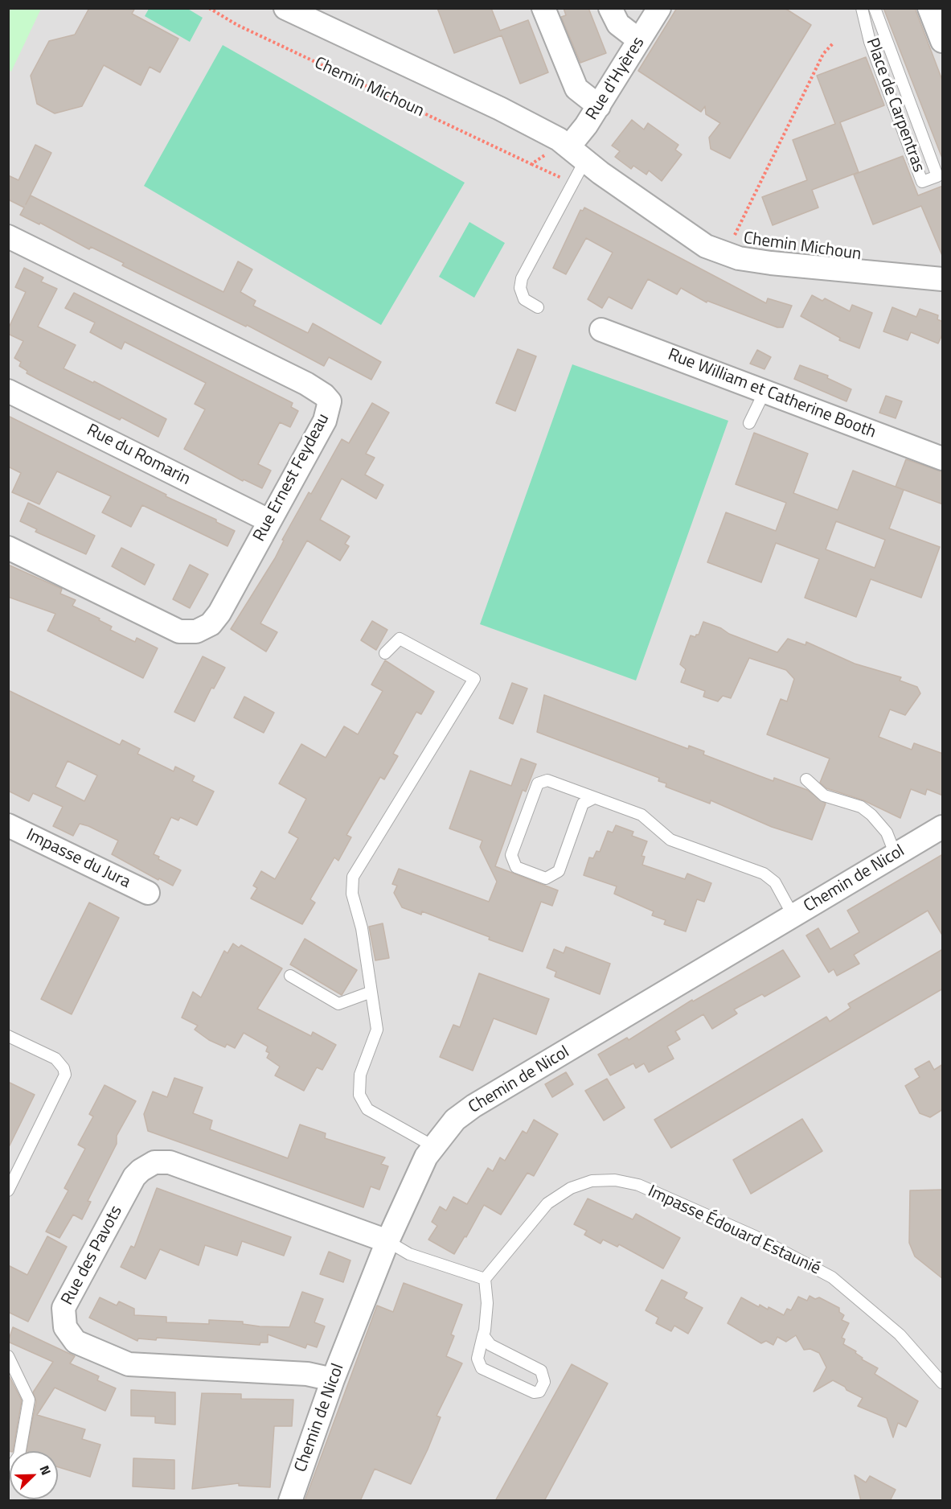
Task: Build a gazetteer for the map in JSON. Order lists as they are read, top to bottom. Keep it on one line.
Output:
{"streets":{"street":["Rue d'Hyères","Chemin Michoun","Rue William et Catherine Booth","Rue du Romarin","Rue Ernest Feydeau","Impasse du Jura","Chemin de Nicol","Rue des Pavots"],"lane":["Place de Carpentras","Impasse Édouard Estaunié"]},"crossings":[["Rue d'Hyères","Chemin Michoun"],["Rue du Romarin","Rue Ernest Feydeau"],["Chemin de Nicol","Rue des Pavots"]],"north":"top right"}
